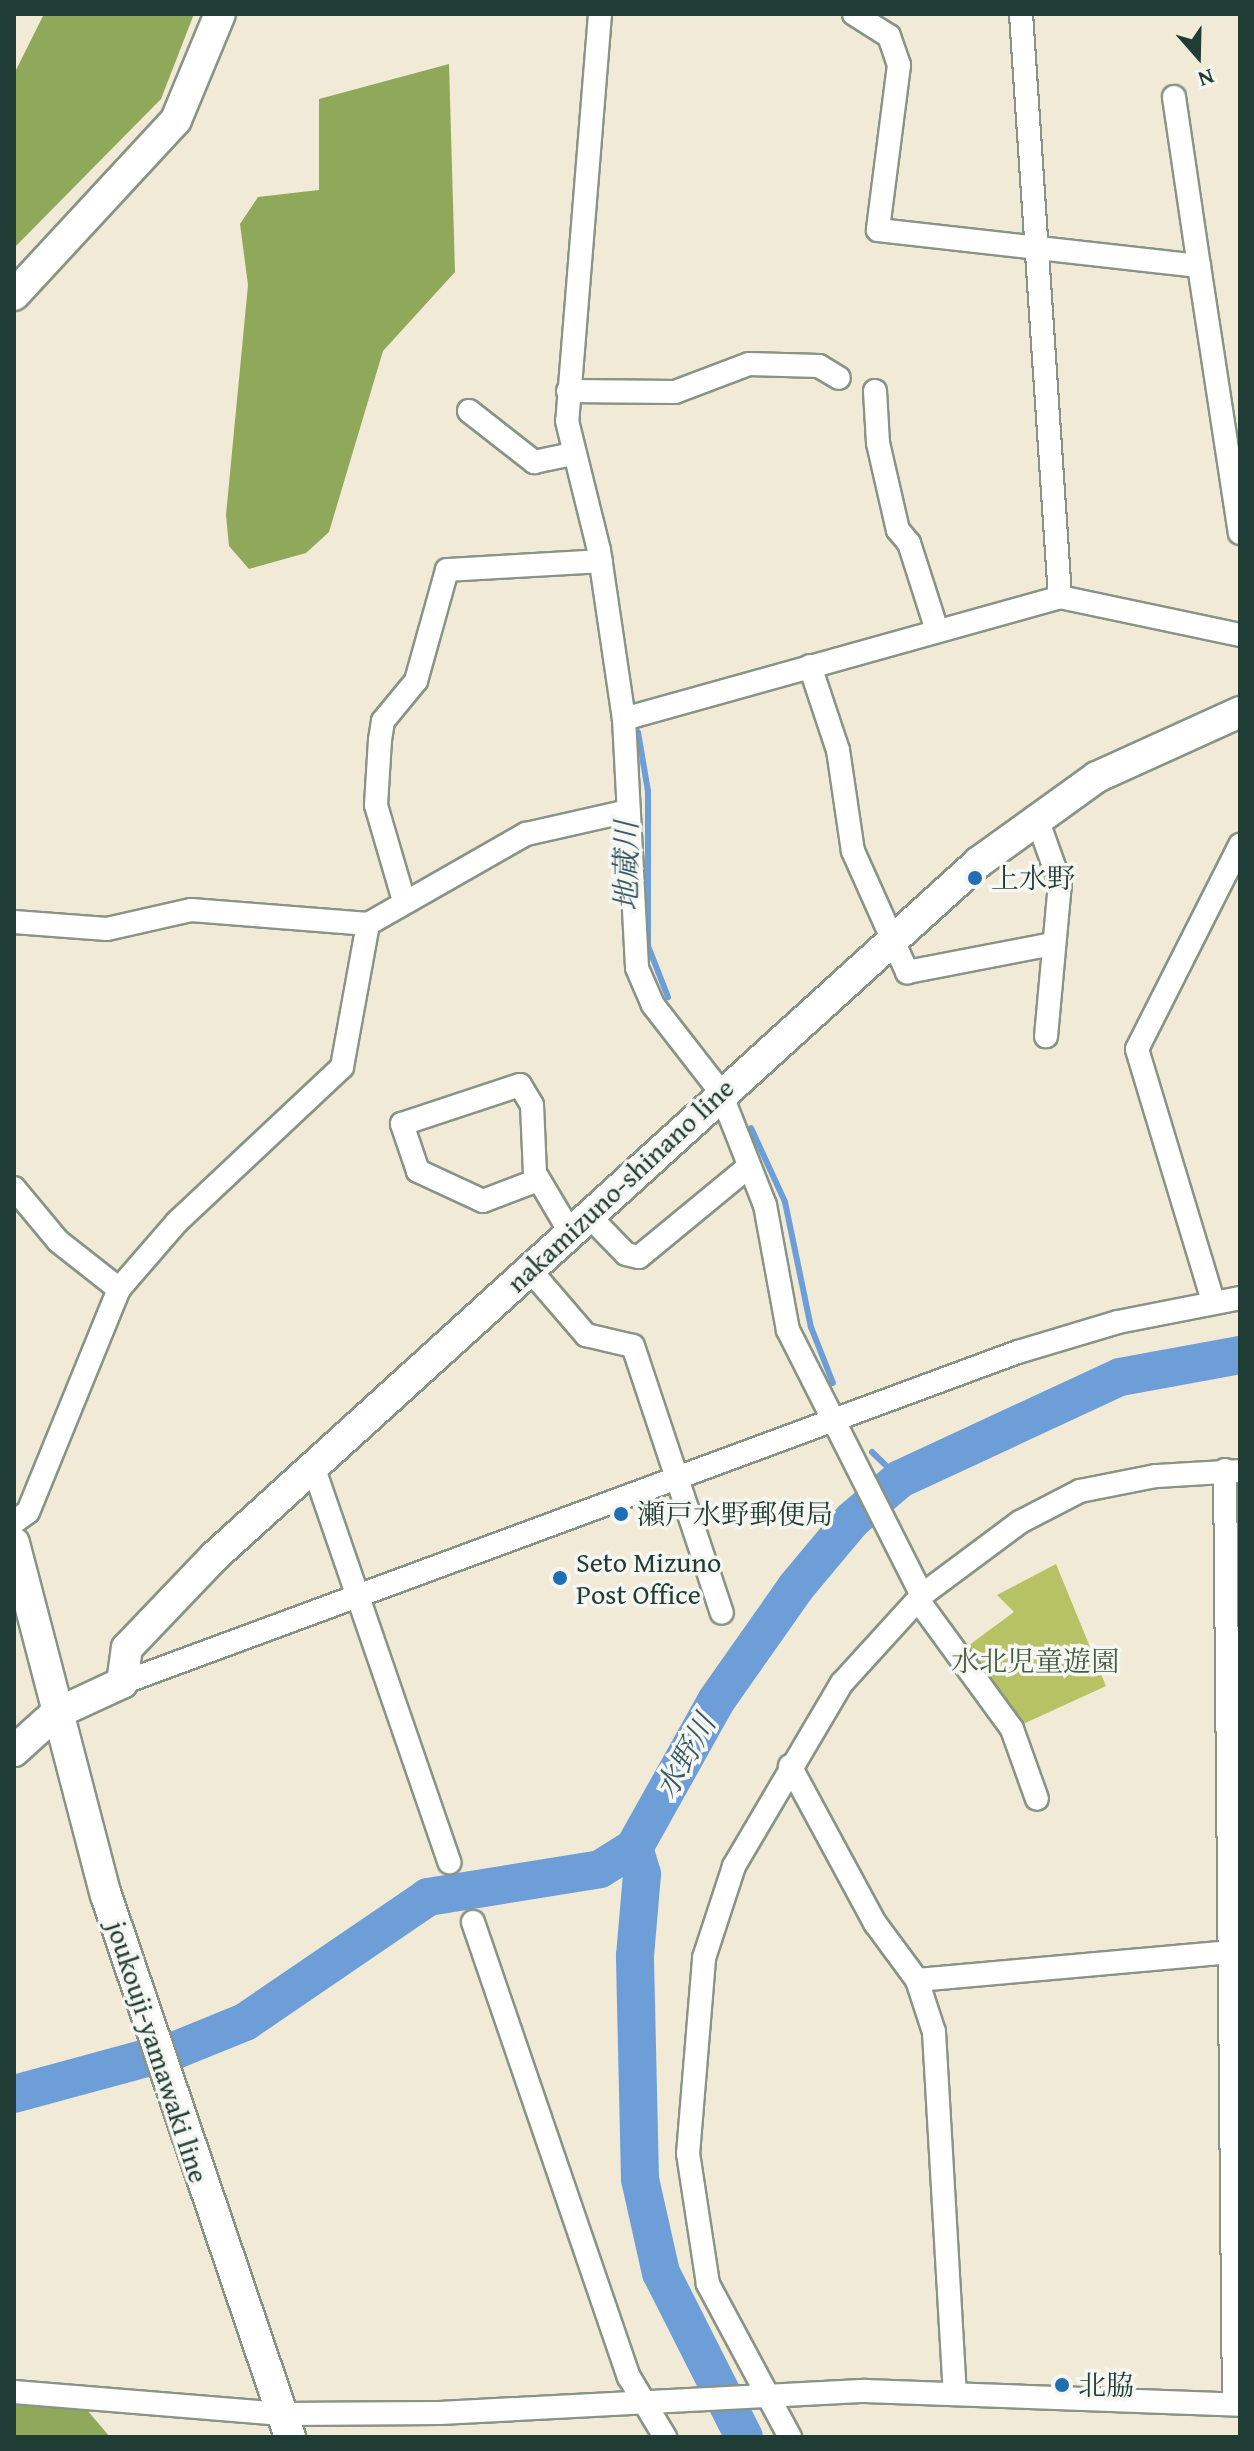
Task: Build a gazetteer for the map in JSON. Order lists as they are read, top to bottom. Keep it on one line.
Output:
{"streets":{"main road":["nakamizuno-shinano line","joukouji-yamawaki line"]},"water":["地蔵川","水野川"],"parks":["水北児童遊園"],"places":["上水野","瀬戸水野郵便局","Seto Mizuno Post Office","北脇"],"north":"bottom"}
